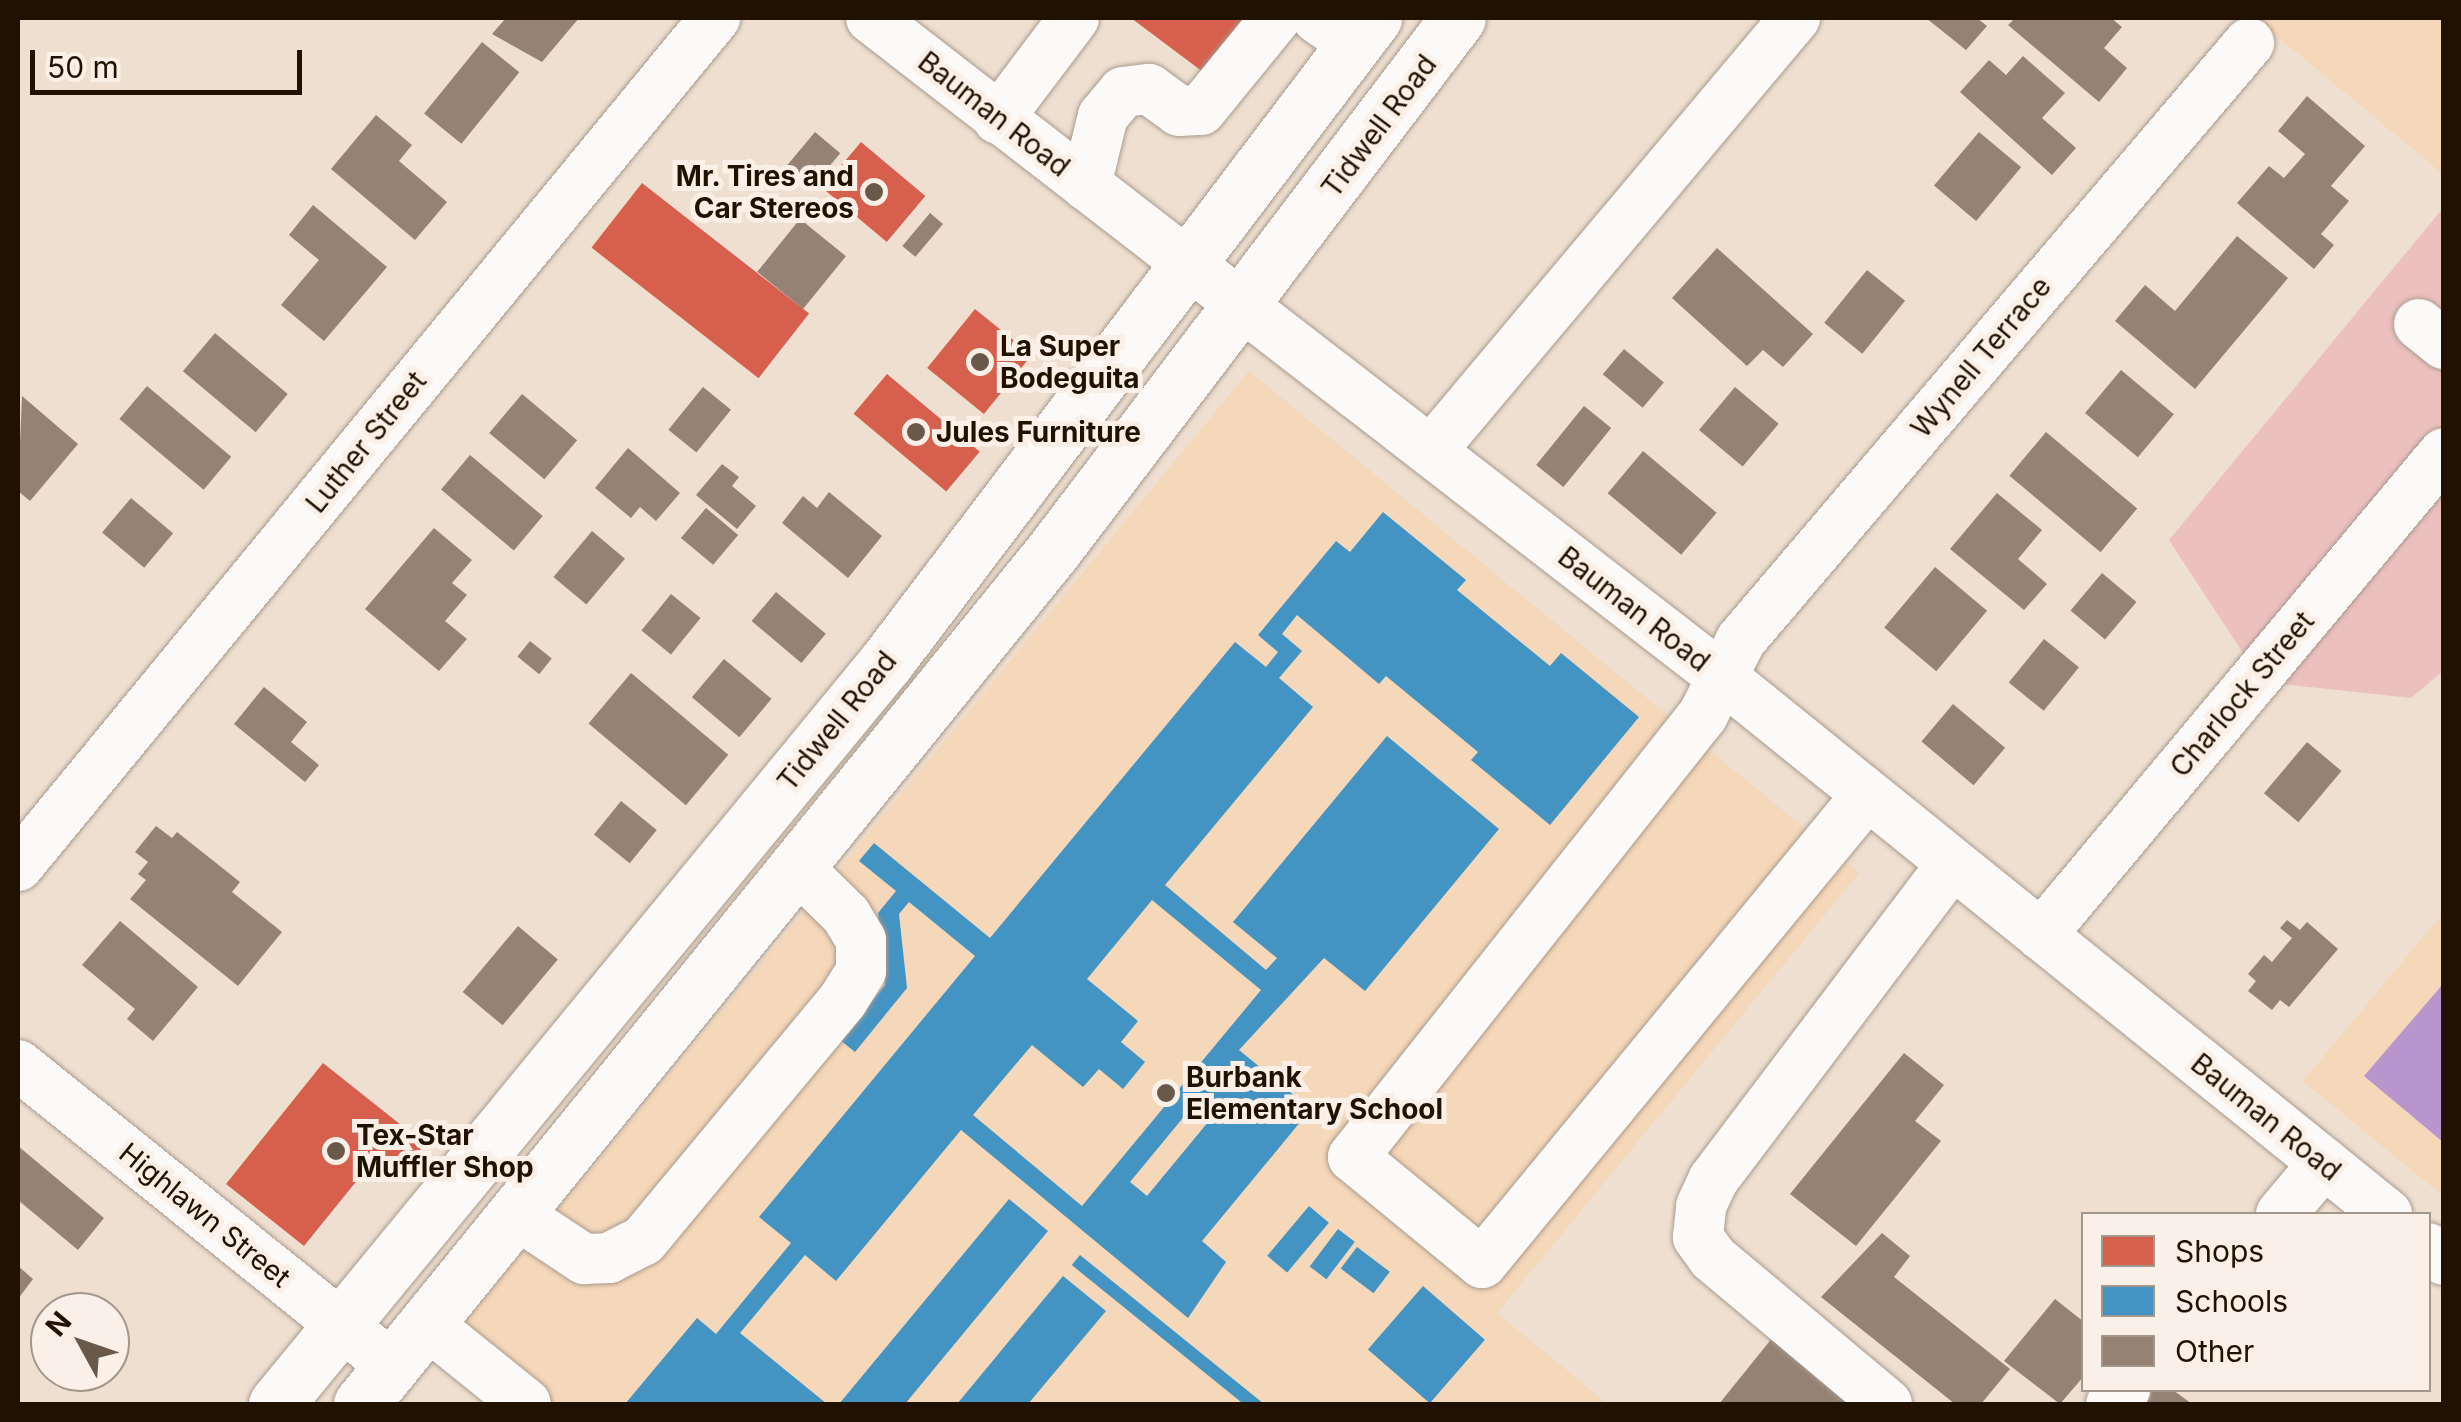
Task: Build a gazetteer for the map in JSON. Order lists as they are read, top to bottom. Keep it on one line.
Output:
{"streets":{"main road":["Tidwell Road"],"street":["Bauman Road","Wynell Terrace","Luther Street","Charlock Street","Highlawn Street"]},"crossings":[["Bauman Road","Tidwell Road"],["Bauman Road","Wynell Terrace"],["Bauman Road","Charlock Street"],["Tidwell Road","Highlawn Street"]],"places":["Mr. Tires and Car Stereos","La Super Bodeguita","Jules Furniture","Burbank Elementary School","Tex-Star Muffler Shop"],"legend":["Shops","Schools","Other"],"scale_bar":"50 m","north":"top left"}
